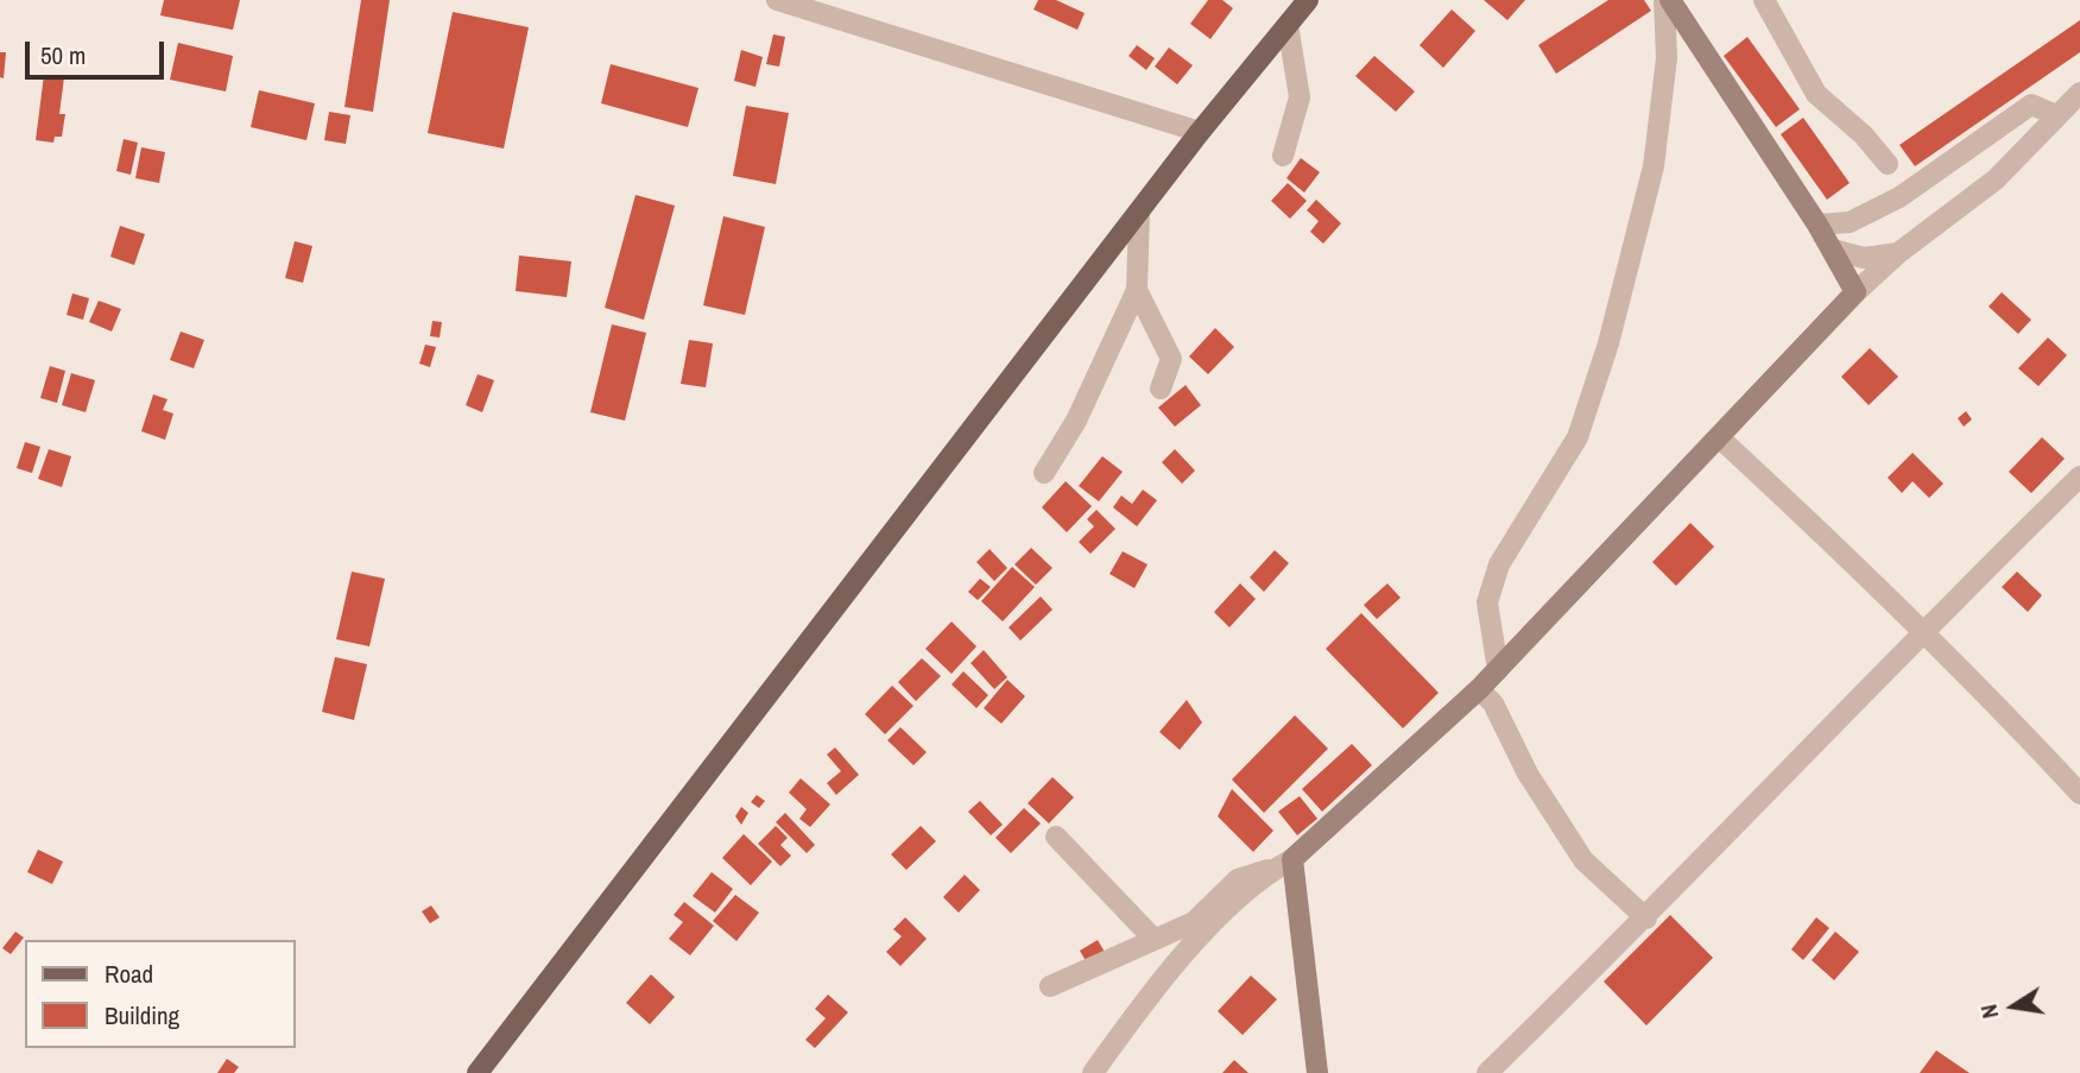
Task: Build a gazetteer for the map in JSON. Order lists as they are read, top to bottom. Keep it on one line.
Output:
{"legend":["Road","Building"],"scale_bar":"50 m","north":"left"}
